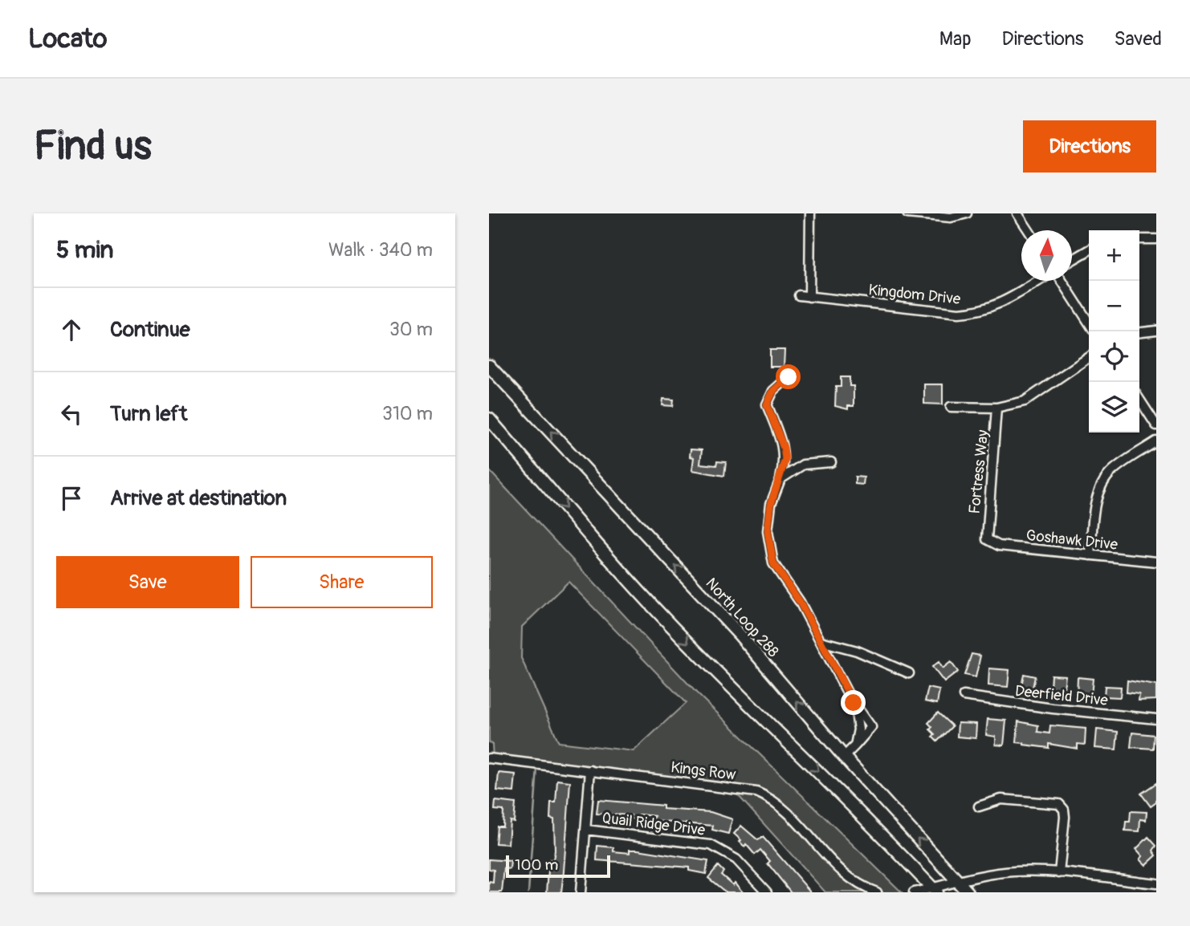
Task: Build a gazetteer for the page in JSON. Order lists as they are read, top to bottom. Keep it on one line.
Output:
{"streets":{"highway":["North Loop 288"],"street":["Kingdom Drive","Fortress Way","Goshawk Drive","Deerfield Drive","Kings Row","Quail Ridge Drive"]},"crossings":[["Fortress Way","Goshawk Drive"]],"scale_bar":"100 m","north":"top","page":{"header":"Locato","nav":["Map","Directions","Saved"],"buttons":["Directions",["Save","Share"]],"title":"Find us","heading":["5 min","Walk · 340 m"],"map_buttons":["+","−"],"list":[["Continue","30 m"],["Turn left","310 m"],"Arrive at destination"],"scale":"100 m"}}
